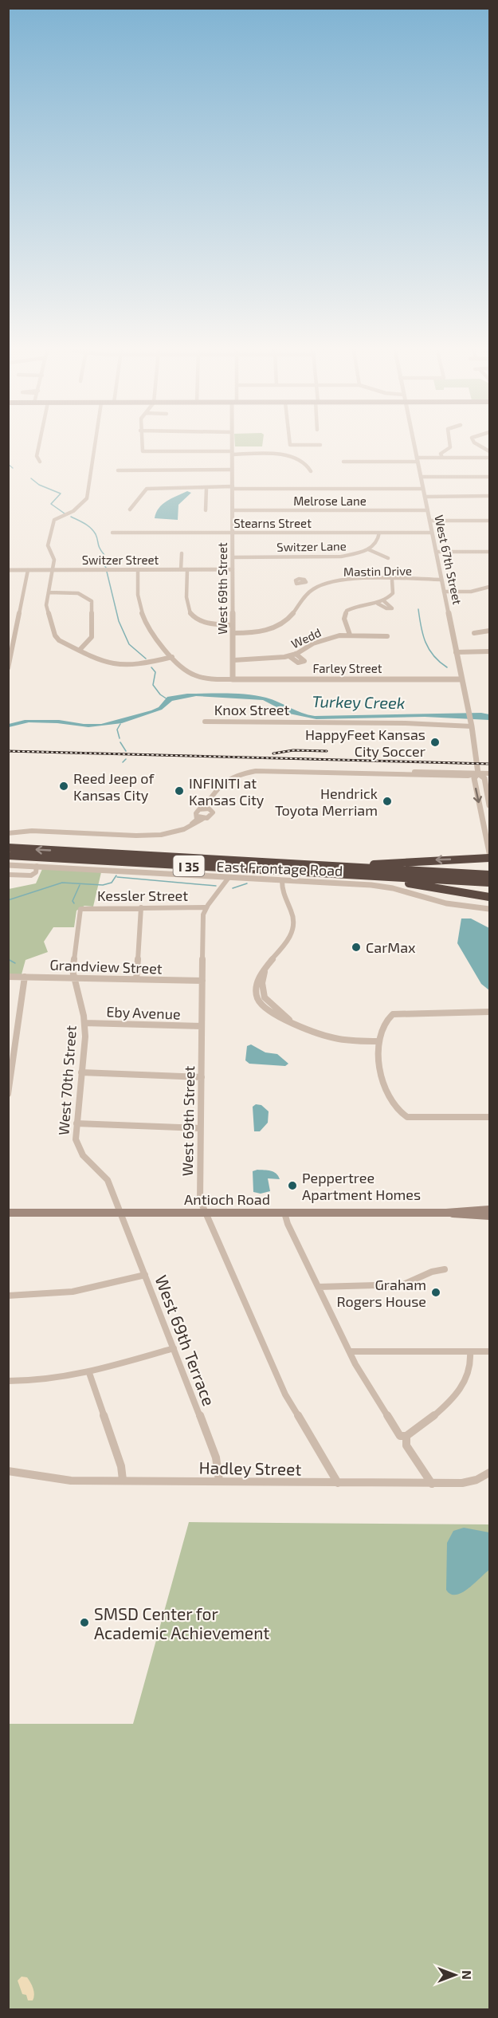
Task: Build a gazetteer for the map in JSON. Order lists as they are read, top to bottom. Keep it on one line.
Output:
{"streets":{"highway":["I 35"],"main road":["Antioch Road"],"street":["Melrose Lane","Stearns Street","Switzer Lane","Switzer Street","West 67th Street","Mastin Drive","West 69th Street","Wedd","Farley Street","Knox Street","East Frontage Road","Kessler Street","Grandview Street","Eby Avenue","West 70th Street","West 69th Terrace","Hadley Street"]},"crossings":[["Melrose Lane","West 67th Street"],["Melrose Lane","West 69th Street"],["Stearns Street","Switzer Lane"],["Stearns Street","West 67th Street"],["Stearns Street","West 69th Street"],["Switzer Lane","West 69th Street"],["Switzer Street","West 69th Street"],["West 67th Street","Mastin Drive"],["West 67th Street","Farley Street"],["West 67th Street","Knox Street"],["West 69th Street","Wedd"],["West 69th Street","Farley Street"],["West 69th Street","Kessler Street"],["West 69th Street","Grandview Street"],["West 69th Street","Eby Avenue"],["West 69th Street","Antioch Road"],["West 69th Street","Hadley Street"],["Kessler Street","West 70th Street"],["Grandview Street","West 70th Street"],["Eby Avenue","West 70th Street"],["West 70th Street","Antioch Road"],["West 70th Street","West 69th Terrace"],["Antioch Road","West 69th Terrace"],["West 69th Terrace","Hadley Street"]],"water":["Turkey Creek"],"places":["HappyFeet Kansas City Soccer","Reed Jeep of Kansas City","INFINITI at Kansas City","Hendrick Toyota Merriam","CarMax","Peppertree Apartment Homes","Graham Rogers House","SMSD Center for Academic Achievement"],"north":"right"}
